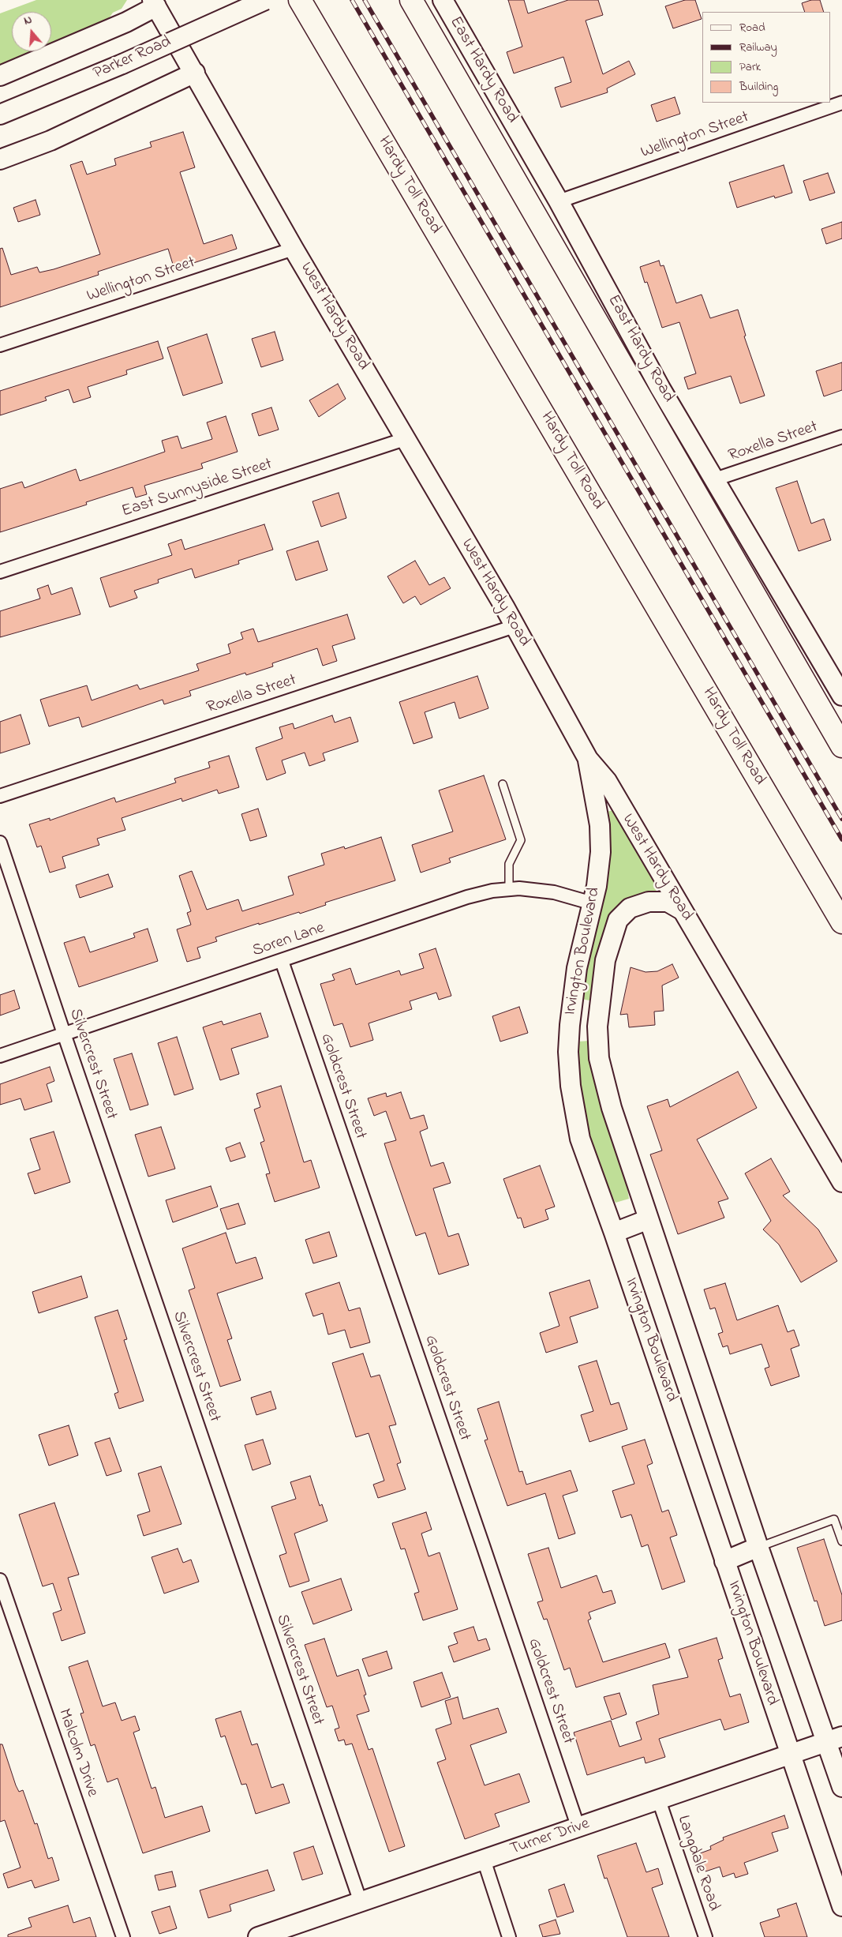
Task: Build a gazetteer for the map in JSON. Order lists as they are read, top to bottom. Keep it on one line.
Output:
{"streets":{"highway":["Hardy Toll Road"],"main road":["Parker Road","East Hardy Road","West Hardy Road","Irvington Boulevard","Turner Drive"],"street":["Wellington Street","Roxella Street","East Sunnyside Street","Soren Lane","Silvercrest Street","Goldcrest Street","Malcolm Drive","Langdale Road"]},"crossings":[["East Hardy Road","Wellington Street"],["East Hardy Road","Roxella Street"],["Wellington Street","West Hardy Road"],["West Hardy Road","Roxella Street"],["West Hardy Road","East Sunnyside Street"],["West Hardy Road","Irvington Boulevard"],["Soren Lane","Irvington Boulevard"],["Soren Lane","Silvercrest Street"],["Soren Lane","Goldcrest Street"],["Irvington Boulevard","Turner Drive"],["Silvercrest Street","Turner Drive"],["Goldcrest Street","Turner Drive"],["Turner Drive","Langdale Road"]],"legend":["Road","Railway","Park","Building"],"north":"top"}
